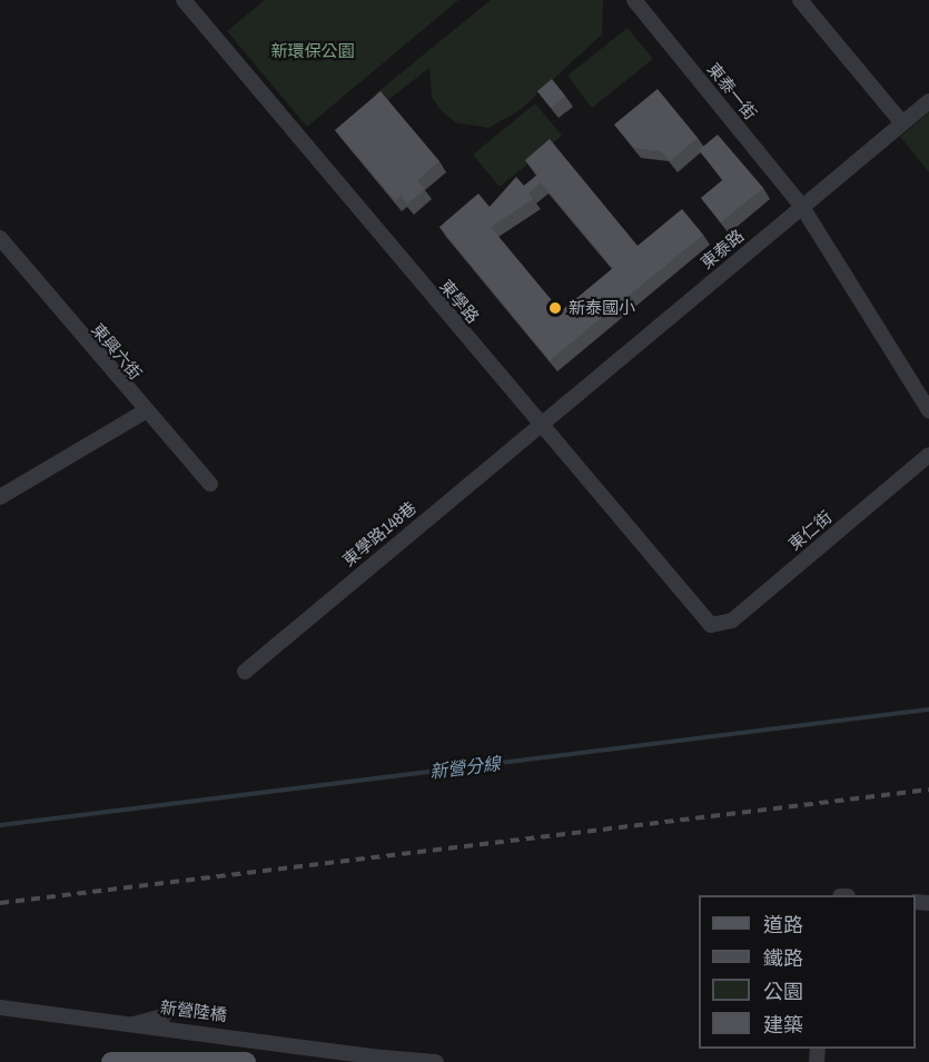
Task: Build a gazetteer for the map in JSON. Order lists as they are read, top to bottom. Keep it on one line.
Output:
{"streets":{"street":["東泰一街","東泰路","東學路","東興六街","東仁街","東學路148巷","新營陸橋"]},"crossings":[["東泰一街","東泰路"],["東泰路","東學路"],["東泰路","東學路148巷"],["東學路","東仁街"],["東學路","東學路148巷"]],"water":["新營分線"],"parks":["新環保公園"],"places":["新泰國小"],"legend":["道路","鐵路","公園","建築"]}
